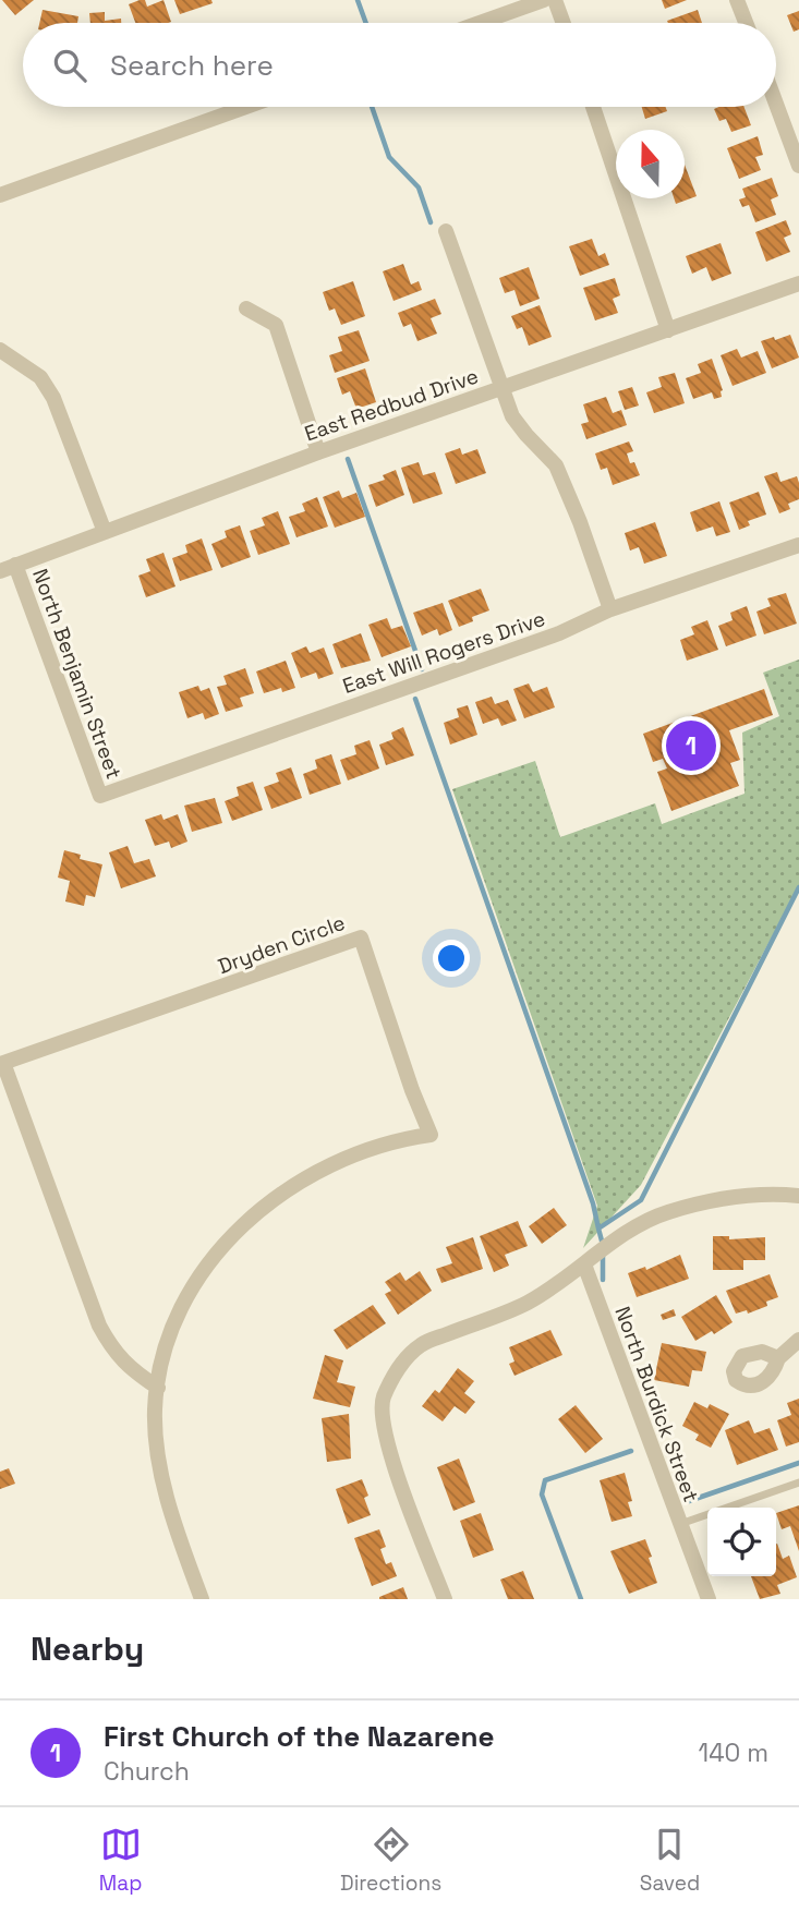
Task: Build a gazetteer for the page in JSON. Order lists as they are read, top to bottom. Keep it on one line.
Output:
{"streets":{"street":["East Redbud Drive","East Will Rogers Drive","North Benjamin Street","Dryden Circle","North Burdick Street"]},"crossings":[["East Redbud Drive","North Benjamin Street"],["East Will Rogers Drive","North Benjamin Street"]],"north":"top","page":{"search":"Search here","pins":"1","heading":"Nearby","list":[{"mark":"1","name":"First Church of the Nazarene","note":"Church","value":"140 m"}],"nav":["Map","Directions","Saved"]}}
